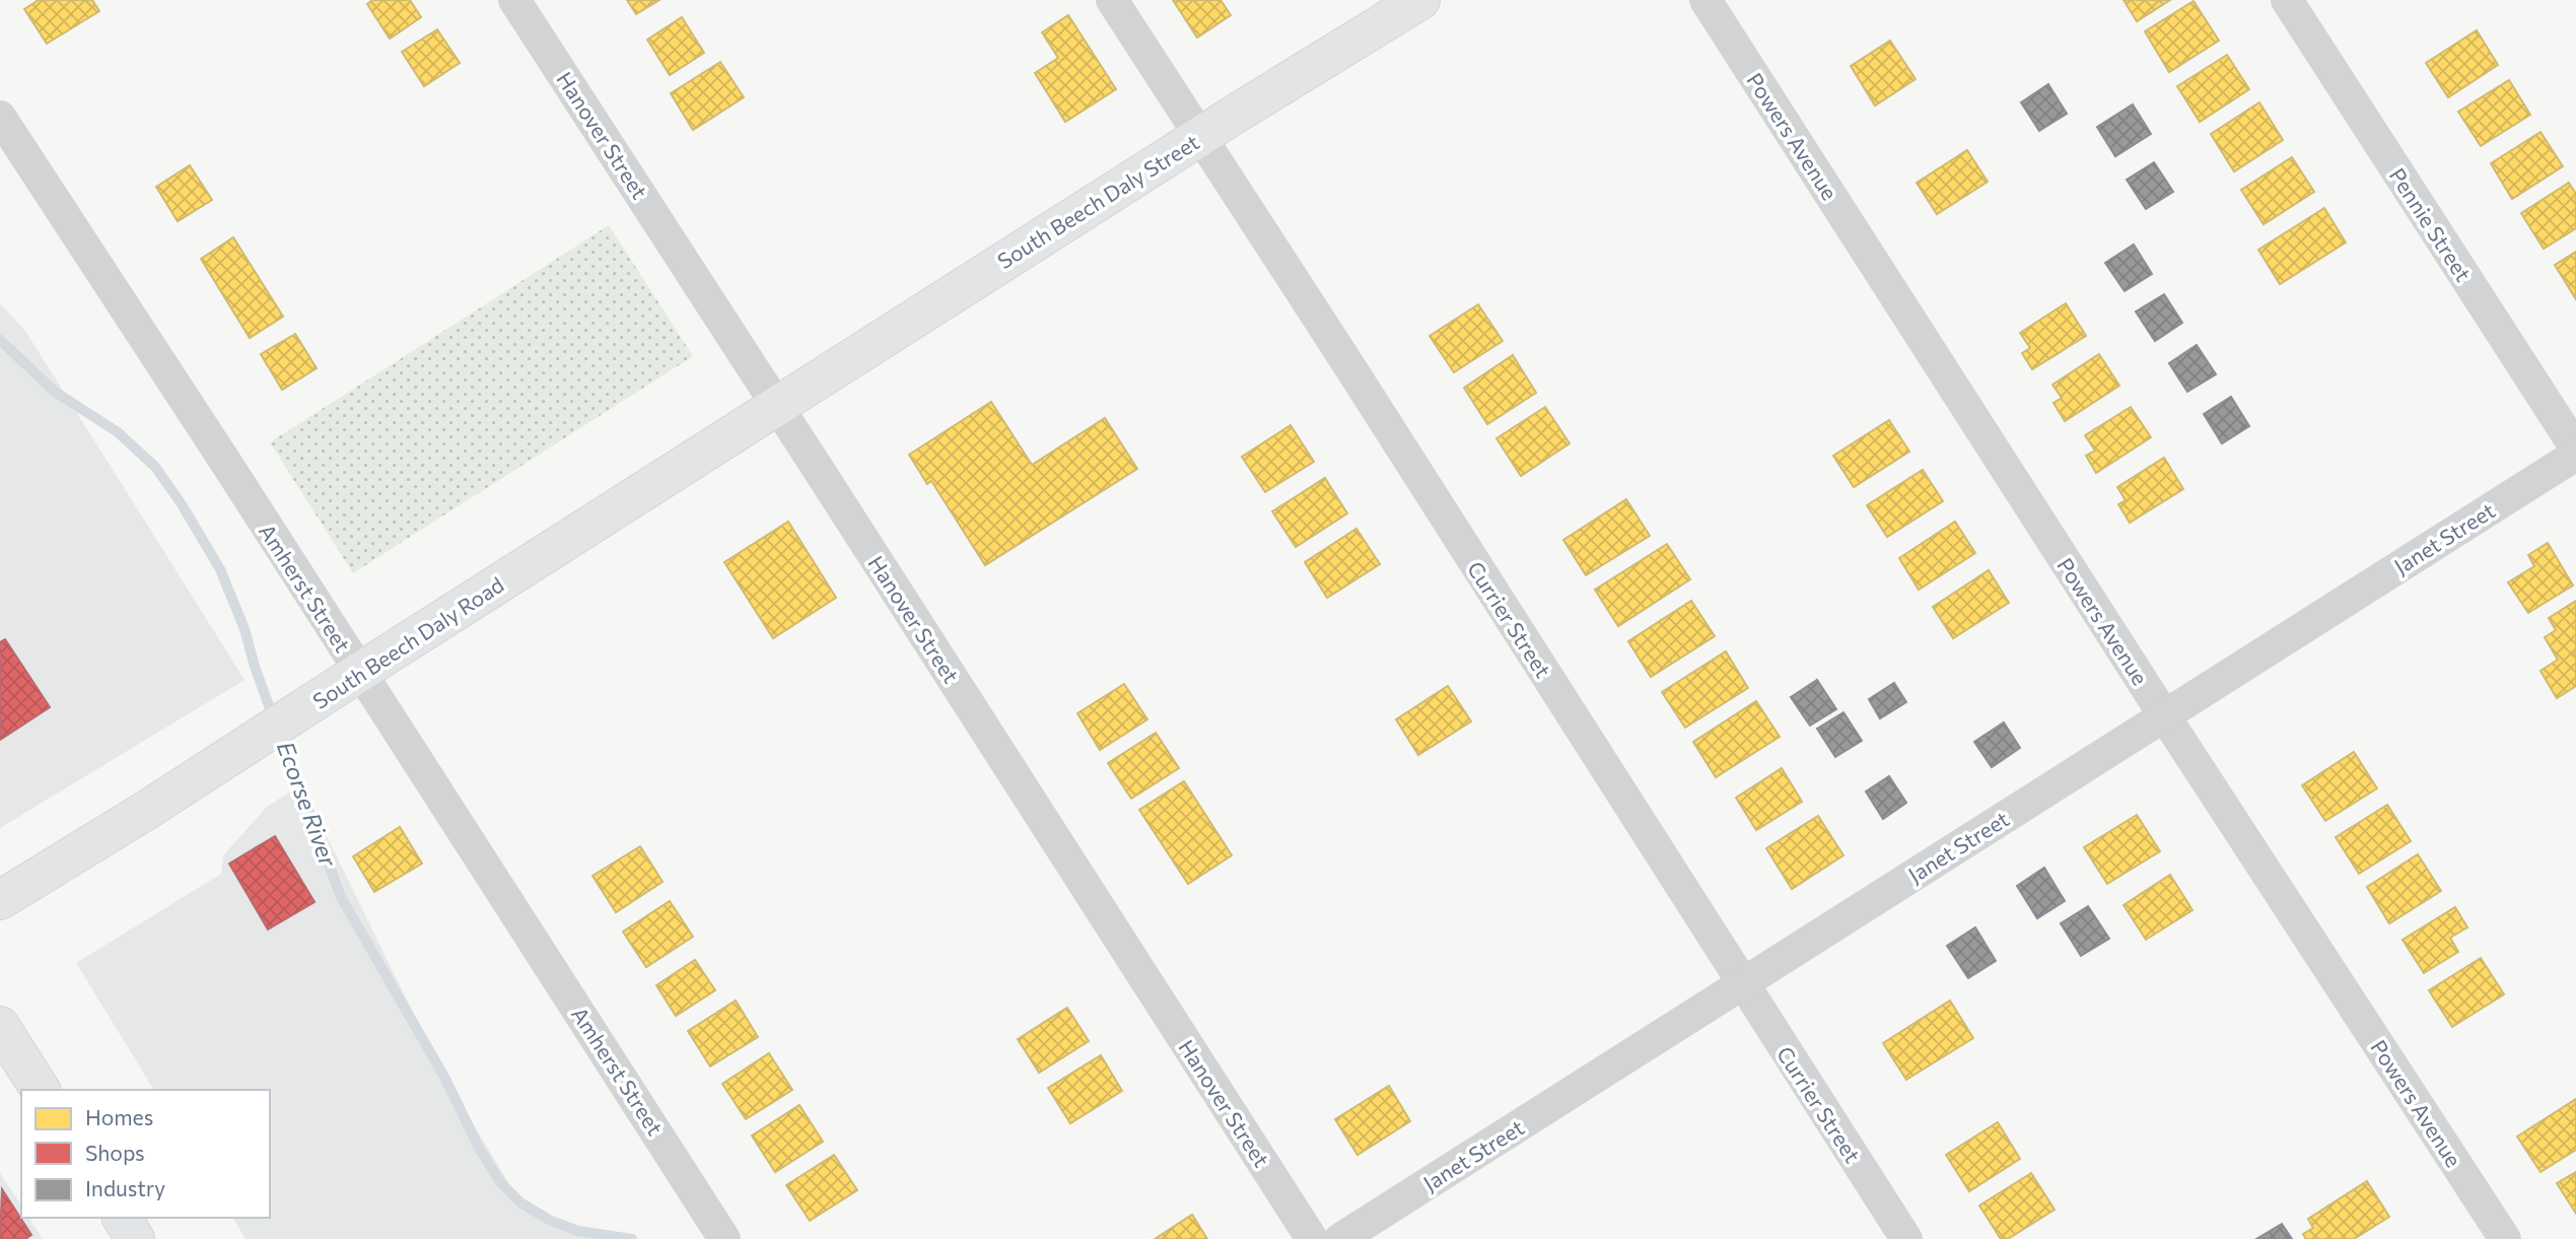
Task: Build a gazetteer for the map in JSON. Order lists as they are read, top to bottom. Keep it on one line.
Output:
{"streets":{"main road":["South Beech Daly Street","South Beech Daly Road"],"street":["Hanover Street","Powers Avenue","Pennie Street","Janet Street","Amherst Street","Currier Street"]},"crossings":[["Hanover Street","South Beech Daly Street"],["Hanover Street","South Beech Daly Road"],["Powers Avenue","Janet Street"],["South Beech Daly Street","Currier Street"],["South Beech Daly Street","South Beech Daly Road"],["Janet Street","Currier Street"],["Amherst Street","South Beech Daly Road"]],"water":["Ecorse River"],"legend":["Homes","Shops","Industry"]}
